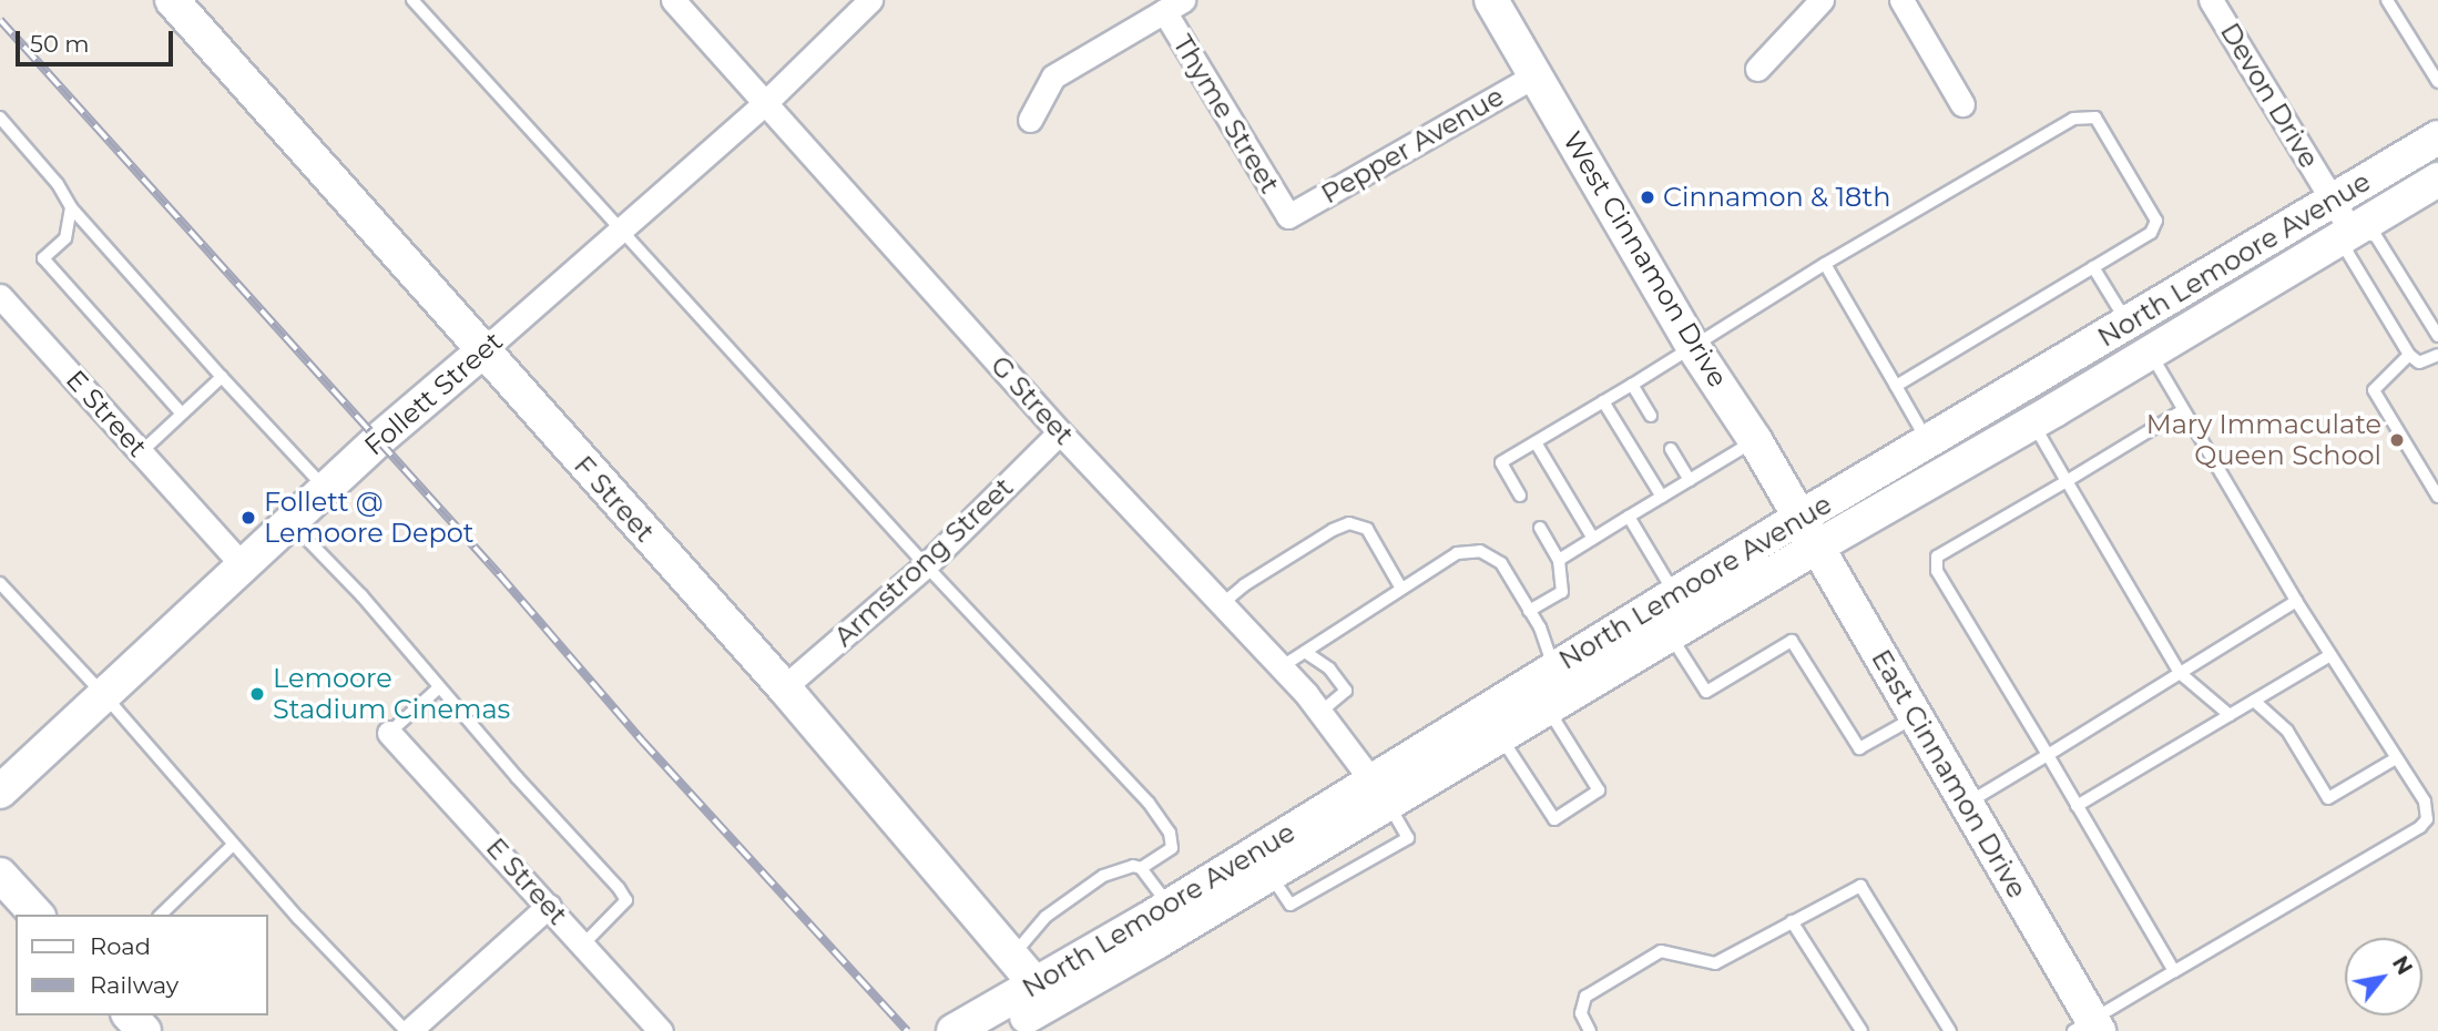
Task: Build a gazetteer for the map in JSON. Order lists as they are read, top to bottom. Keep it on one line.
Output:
{"streets":{"main road":["West Cinnamon Drive","North Lemoore Avenue","Follett Street","F Street","East Cinnamon Drive"],"street":["Devon Drive","Thyme Street","Pepper Avenue","G Street","E Street","Armstrong Street"]},"crossings":[["Devon Drive","North Lemoore Avenue"],["Thyme Street","Pepper Avenue"],["Pepper Avenue","West Cinnamon Drive"],["West Cinnamon Drive","North Lemoore Avenue"],["West Cinnamon Drive","East Cinnamon Drive"],["North Lemoore Avenue","G Street"],["North Lemoore Avenue","F Street"],["North Lemoore Avenue","East Cinnamon Drive"],["Follett Street","G Street"],["Follett Street","E Street"],["Follett Street","F Street"],["G Street","Armstrong Street"],["F Street","Armstrong Street"]],"places":["Cinnamon & 18th","Mary Immaculate Queen School","Follett @ Lemoore Depot","Lemoore Stadium Cinemas"],"legend":["Road","Railway"],"scale_bar":"50 m","north":"top right"}
